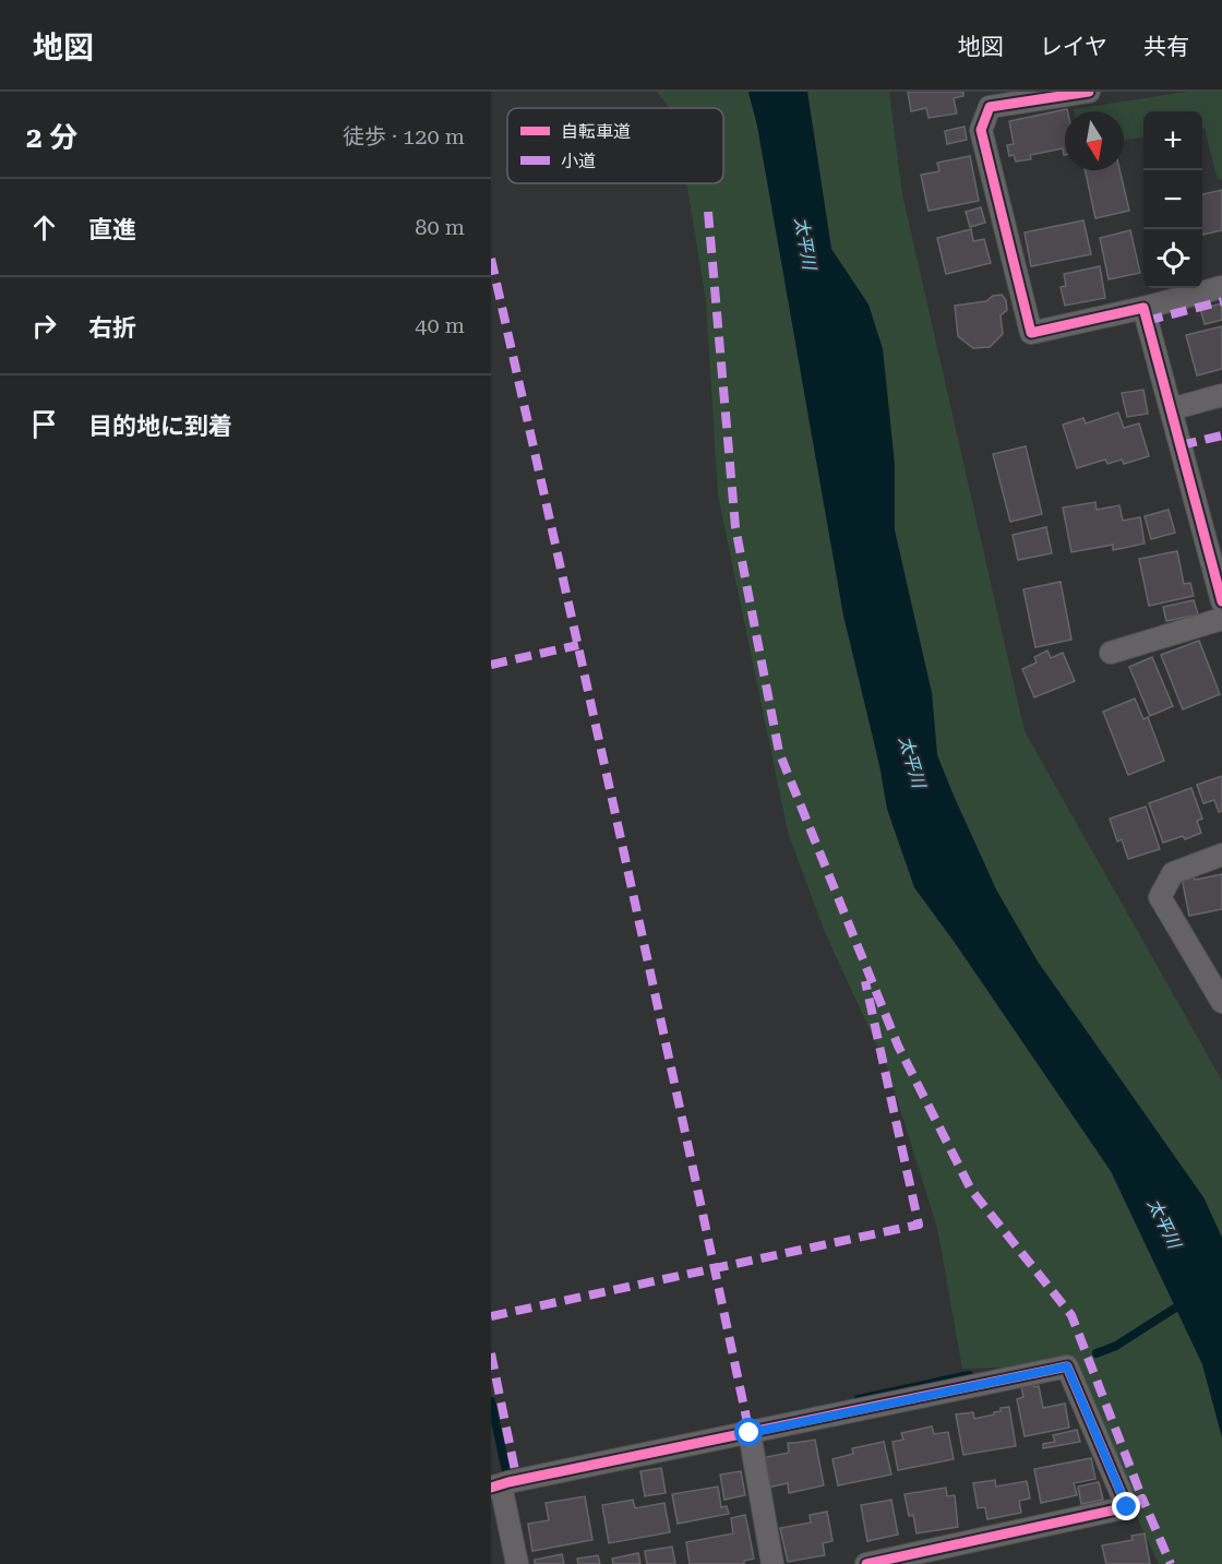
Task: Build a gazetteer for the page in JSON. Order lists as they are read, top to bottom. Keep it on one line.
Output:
{"water":["太平川"],"legend":["自転車道","小道"],"north":"bottom","page":{"header":"地図","nav":["地図","レイヤ","共有"],"heading":["2 分","徒歩 · 120 m"],"map_buttons":["+","−"],"list":[["直進","80 m"],["右折","40 m"],"目的地に到着"]}}
